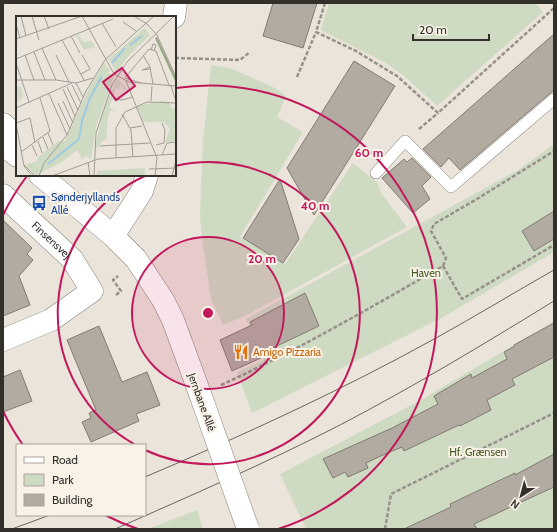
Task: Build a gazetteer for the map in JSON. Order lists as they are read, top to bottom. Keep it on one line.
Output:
{"streets":{"street":["Finsensvej","Jernbane Allé"]},"parks":["Haven","Hf. Grænsen"],"places":{"bus stop":["Sønderjyllands Allé"],"restaurant":["Amigo Pizzaria"]},"legend":["Road","Park","Building"],"scale_bar":"20 m","north":"bottom left","rings":["60 m","40 m","20 m"]}
